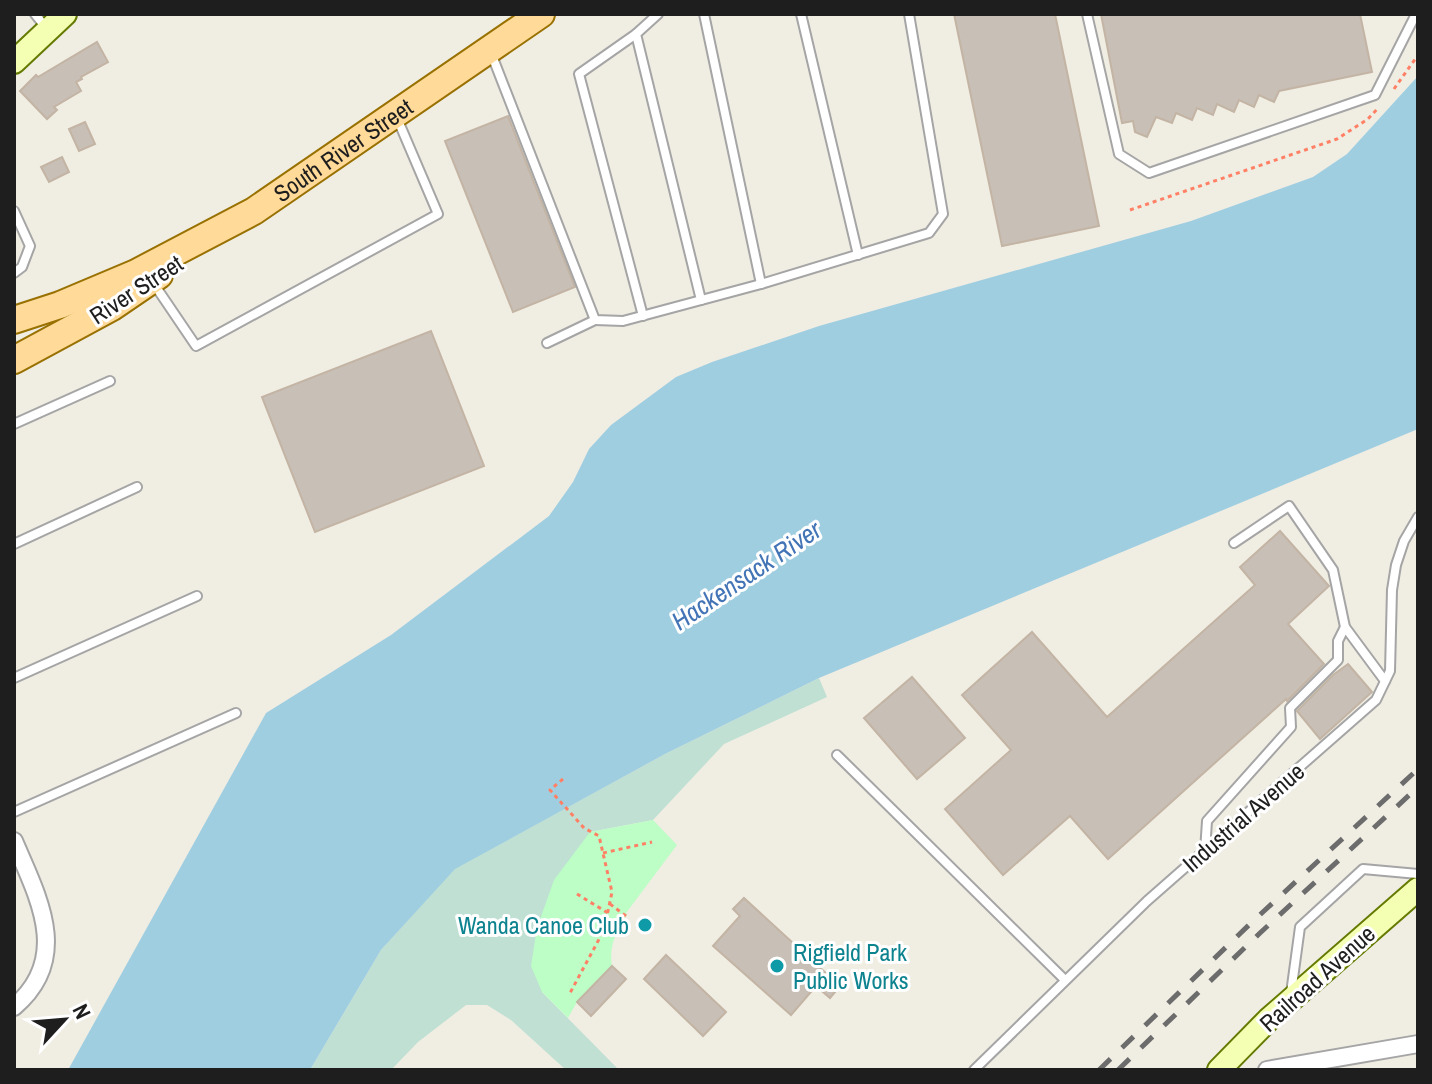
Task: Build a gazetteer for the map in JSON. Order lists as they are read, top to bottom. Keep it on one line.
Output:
{"streets":{"main road":["South River Street","River Street","Railroad Avenue"],"lane":["Industrial Avenue"]},"crossings":[["South River Street","River Street"]],"water":["Hackensack River"],"places":["Wanda Canoe Club","Rigfield Park Public Works"],"north":"top right"}
